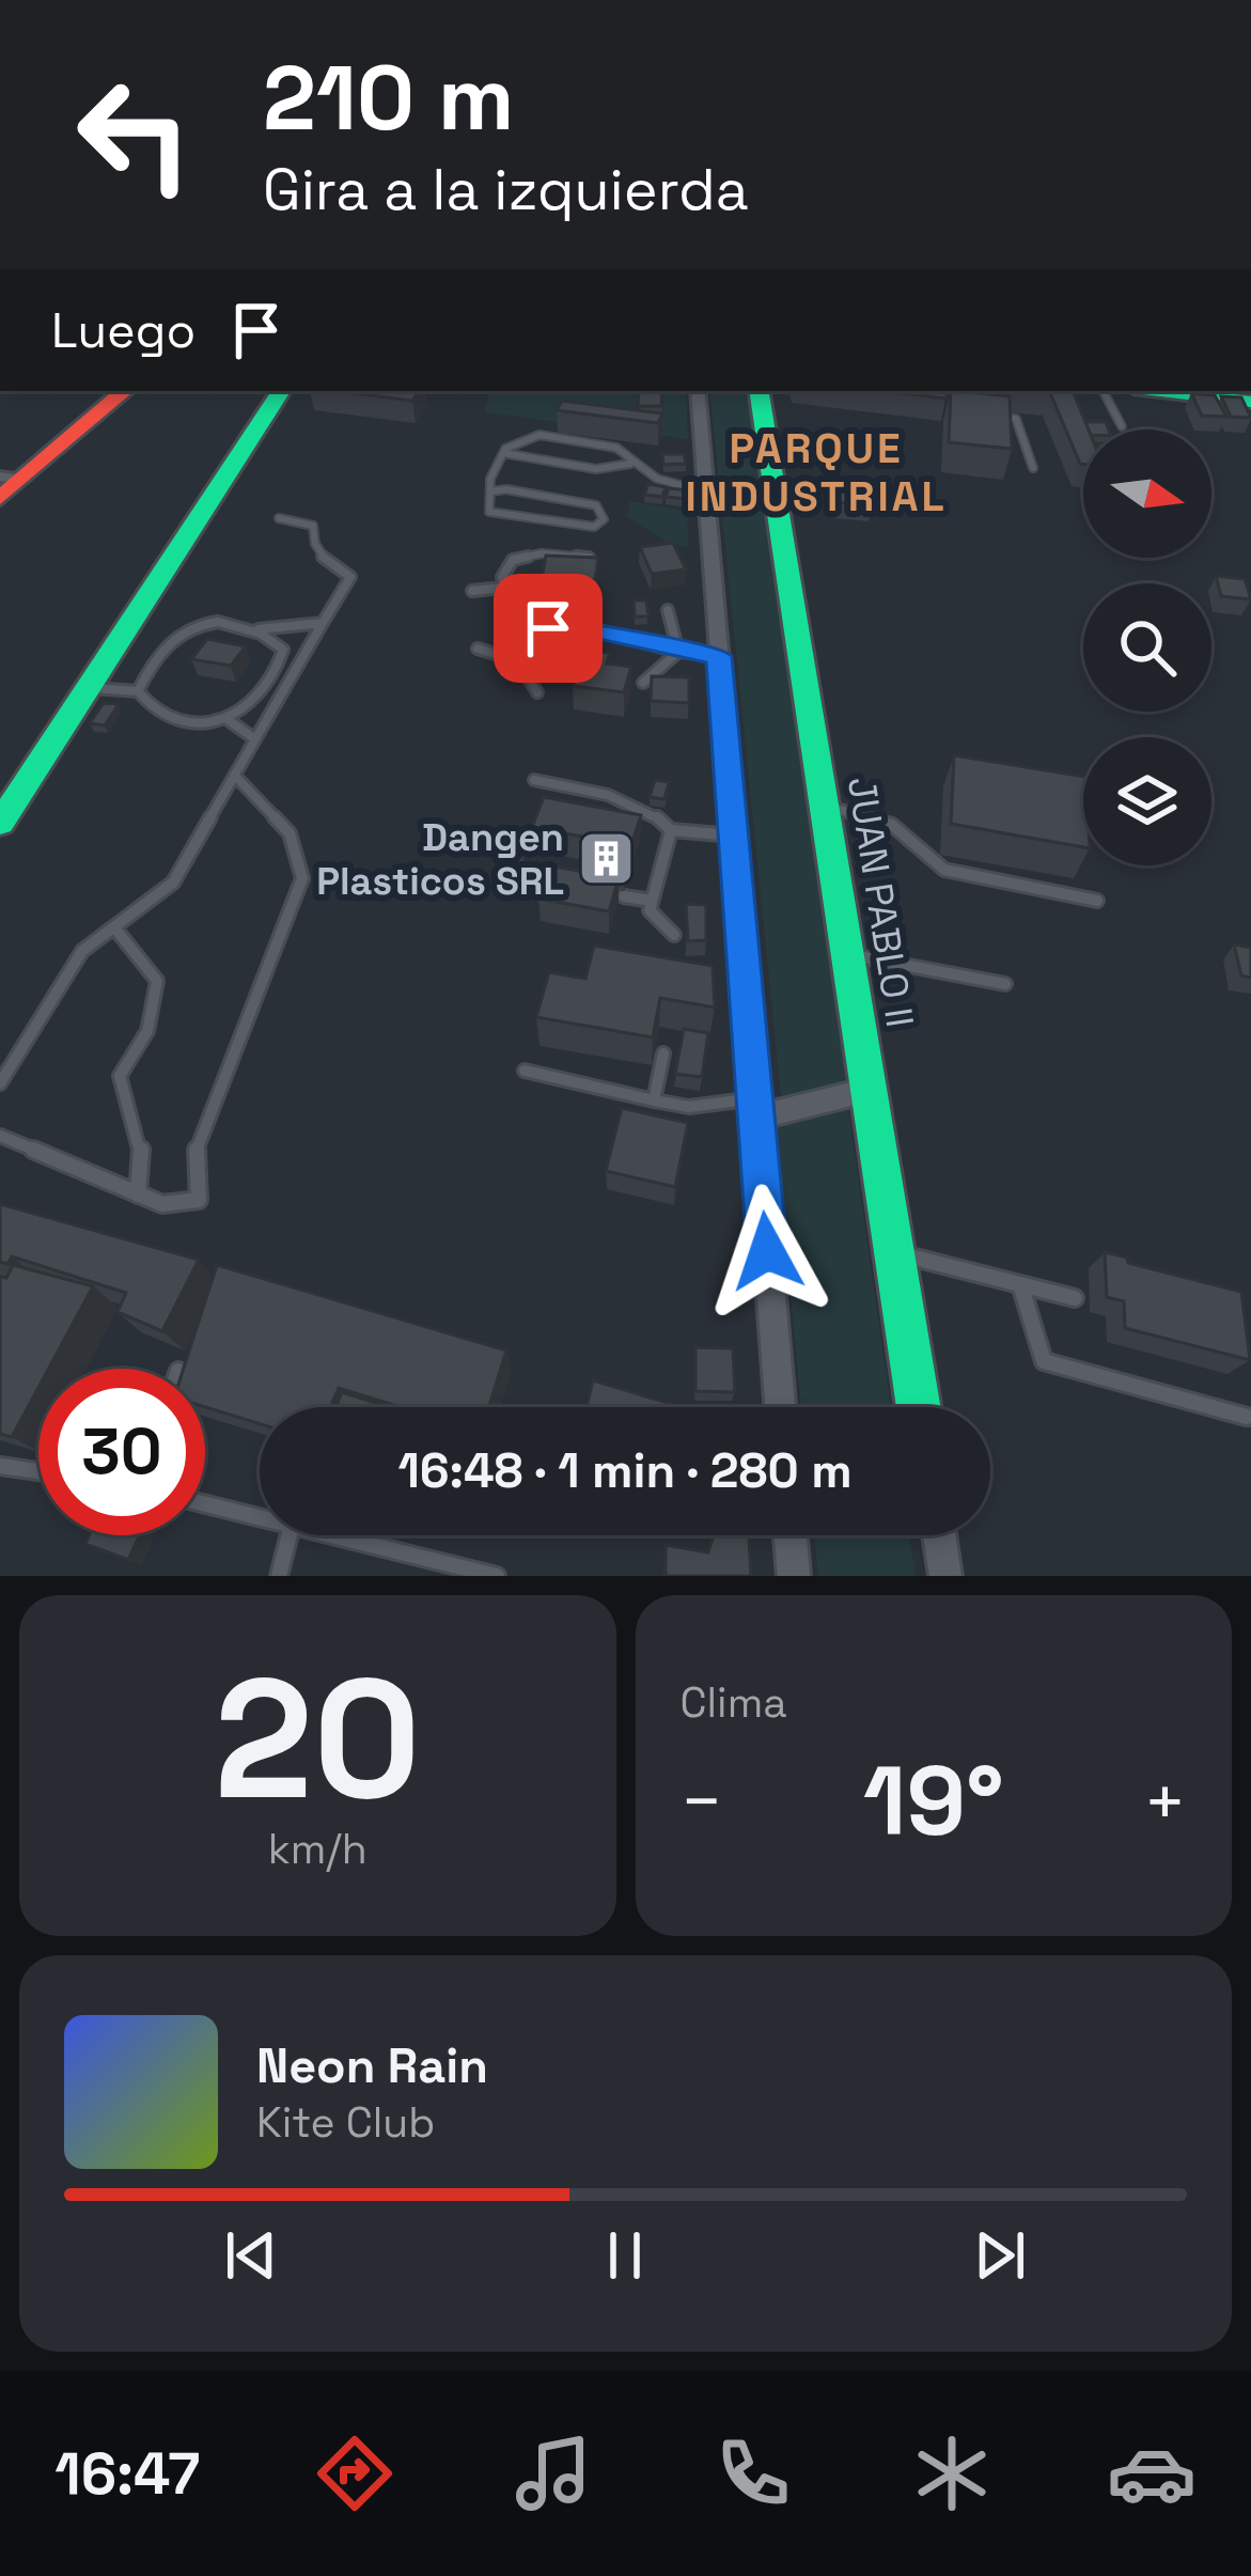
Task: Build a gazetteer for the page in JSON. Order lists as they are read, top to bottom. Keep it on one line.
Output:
{"streets":{"street":["JUAN PABLO II"]},"districts":["PARQUE INDUSTRIAL"],"places":{"building":["Dangen Plasticos SRL"]},"north":"right","page":{"turn":["210 m","Gira a la izquierda"],"then":"Luego","limit":"30","trip":"16:48 · 1 min · 280 m","tile":[["20","km/h"],"Clima"],"heat":["−","19°","+"],"song":["Neon Rain","Kite Club"],"tabs":"16:47"}}
